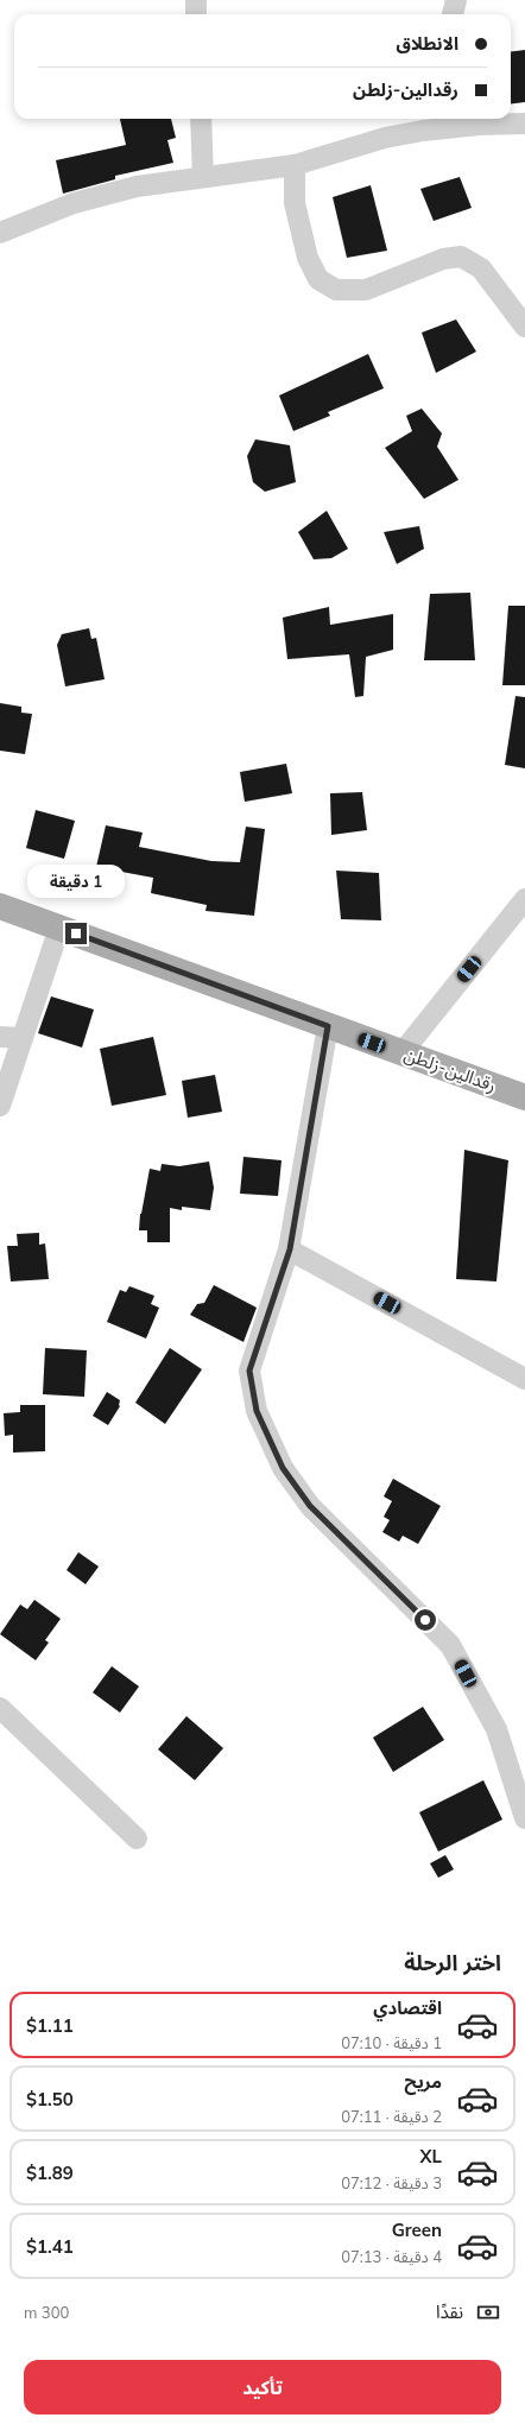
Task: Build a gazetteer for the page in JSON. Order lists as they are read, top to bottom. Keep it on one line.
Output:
{"streets":{"main road":["رقدالين-زلطن"]},"page":{"banner":["الانطلاق","رقدالين-زلطن"],"bubble":"1 دقيقة","heading":"اختر الرحلة","list":[{"name":"اقتصادي","note":"1 دقيقة · 07:10","value":"$1.11"},{"name":"مريح","note":"2 دقيقة · 07:11","value":"$1.50"},{"name":"XL","note":"3 دقيقة · 07:12","value":"$1.89"},{"name":"Green","note":"4 دقيقة · 07:13","value":"$1.41"}],"pay":["نقدًا","300 m"],"buttons":"تأكيد"}}
